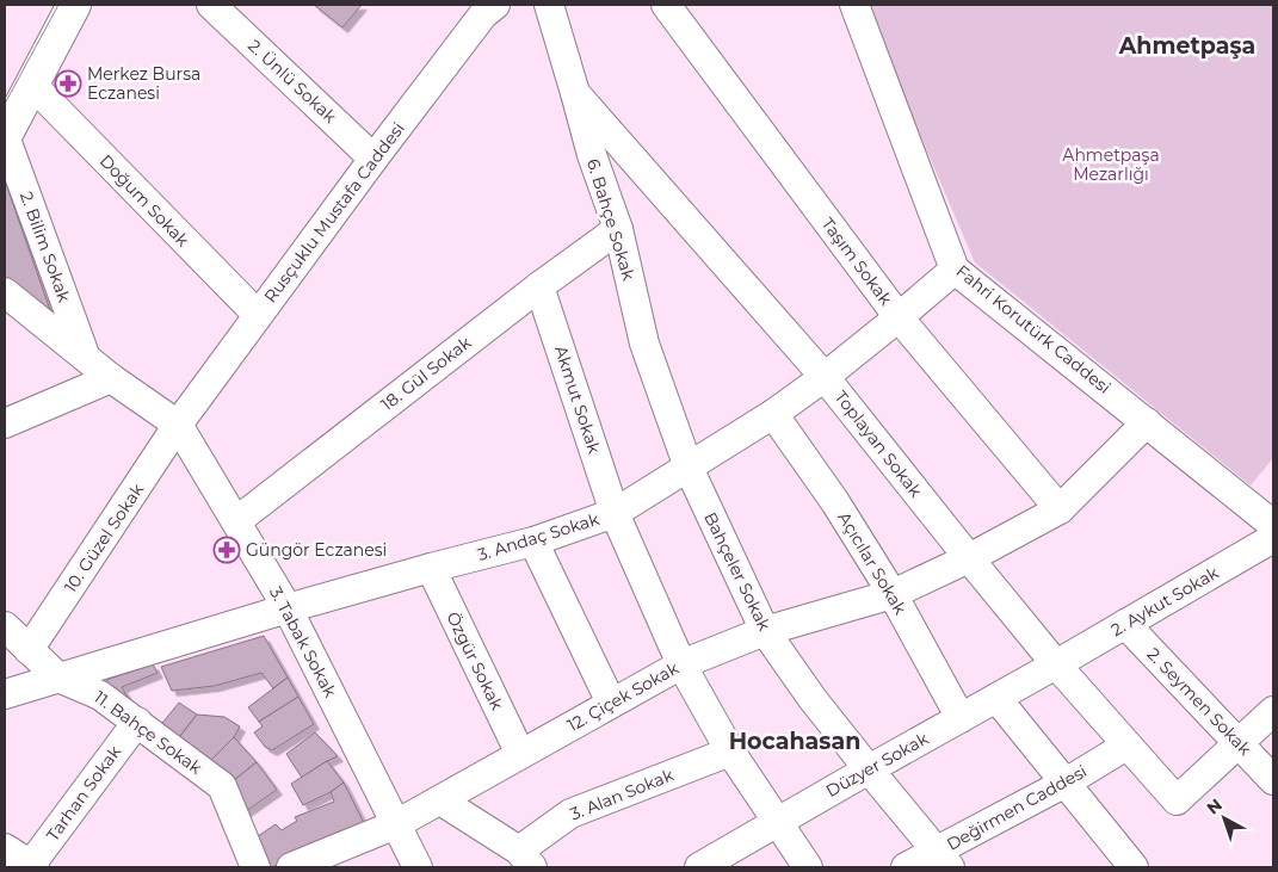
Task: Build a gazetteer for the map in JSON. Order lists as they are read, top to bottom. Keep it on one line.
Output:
{"streets":{"street":["2. Ünlü Sokak","Doğum Sokak","Rusçuklu Mustafa Caddesi","6. Bahçe Sokak","2. Bilim Sokak","Taşım Sokak","Fahri Korutürk Caddesi","18. Gül Sokak","Akmut Sokak","Toplayan Sokak","3. Andaç Sokak","10. Güzel Sokak","Açıcılar Sokak","Bahçeler Sokak","2. Aykut Sokak","3. Tabak Sokak","Özgür Sokak","12. Çiçek Sokak","2. Seymen Sokak","11. Bahçe Sokak","Düzyer Sokak","Tarhan Sokak","3. Alan Sokak","Değirmen Caddesi"]},"crossings":[["2. Ünlü Sokak","Rusçuklu Mustafa Caddesi"],["Doğum Sokak","Rusçuklu Mustafa Caddesi"],["Rusçuklu Mustafa Caddesi","10. Güzel Sokak"],["Rusçuklu Mustafa Caddesi","3. Tabak Sokak"],["6. Bahçe Sokak","18. Gül Sokak"],["6. Bahçe Sokak","Toplayan Sokak"],["6. Bahçe Sokak","3. Andaç Sokak"],["6. Bahçe Sokak","Bahçeler Sokak"],["2. Bilim Sokak","3. Tabak Sokak"],["Taşım Sokak","3. Andaç Sokak"],["Taşım Sokak","12. Çiçek Sokak"],["Fahri Korutürk Caddesi","3. Andaç Sokak"],["Fahri Korutürk Caddesi","12. Çiçek Sokak"],["18. Gül Sokak","Akmut Sokak"],["18. Gül Sokak","3. Tabak Sokak"],["Akmut Sokak","3. Andaç Sokak"],["Akmut Sokak","12. Çiçek Sokak"],["Akmut Sokak","Düzyer Sokak"],["Akmut Sokak","3. Alan Sokak"],["Toplayan Sokak","3. Andaç Sokak"],["Toplayan Sokak","2. Aykut Sokak"],["Toplayan Sokak","12. Çiçek Sokak"],["Toplayan Sokak","2. Seymen Sokak"],["Toplayan Sokak","Düzyer Sokak"],["Toplayan Sokak","Değirmen Caddesi"],["3. Andaç Sokak","Açıcılar Sokak"],["3. Andaç Sokak","Bahçeler Sokak"],["3. Andaç Sokak","3. Tabak Sokak"],["3. Andaç Sokak","Özgür Sokak"],["3. Andaç Sokak","11. Bahçe Sokak"],["10. Güzel Sokak","3. Tabak Sokak"],["10. Güzel Sokak","11. Bahçe Sokak"],["Açıcılar Sokak","12. Çiçek Sokak"],["Açıcılar Sokak","Düzyer Sokak"],["Bahçeler Sokak","12. Çiçek Sokak"],["Bahçeler Sokak","Düzyer Sokak"],["Bahçeler Sokak","Değirmen Caddesi"],["2. Aykut Sokak","2. Seymen Sokak"],["2. Aykut Sokak","Düzyer Sokak"],["3. Tabak Sokak","12. Çiçek Sokak"],["Özgür Sokak","12. Çiçek Sokak"],["11. Bahçe Sokak","Tarhan Sokak"]],"districts":["Ahmetpaşa","Hocahasan"],"parks":["Ahmetpaşa Mezarlığı"],"places":{"pharmacy":["Merkez Bursa Eczanesi","Güngör Eczanesi"]},"north":"top left"}
